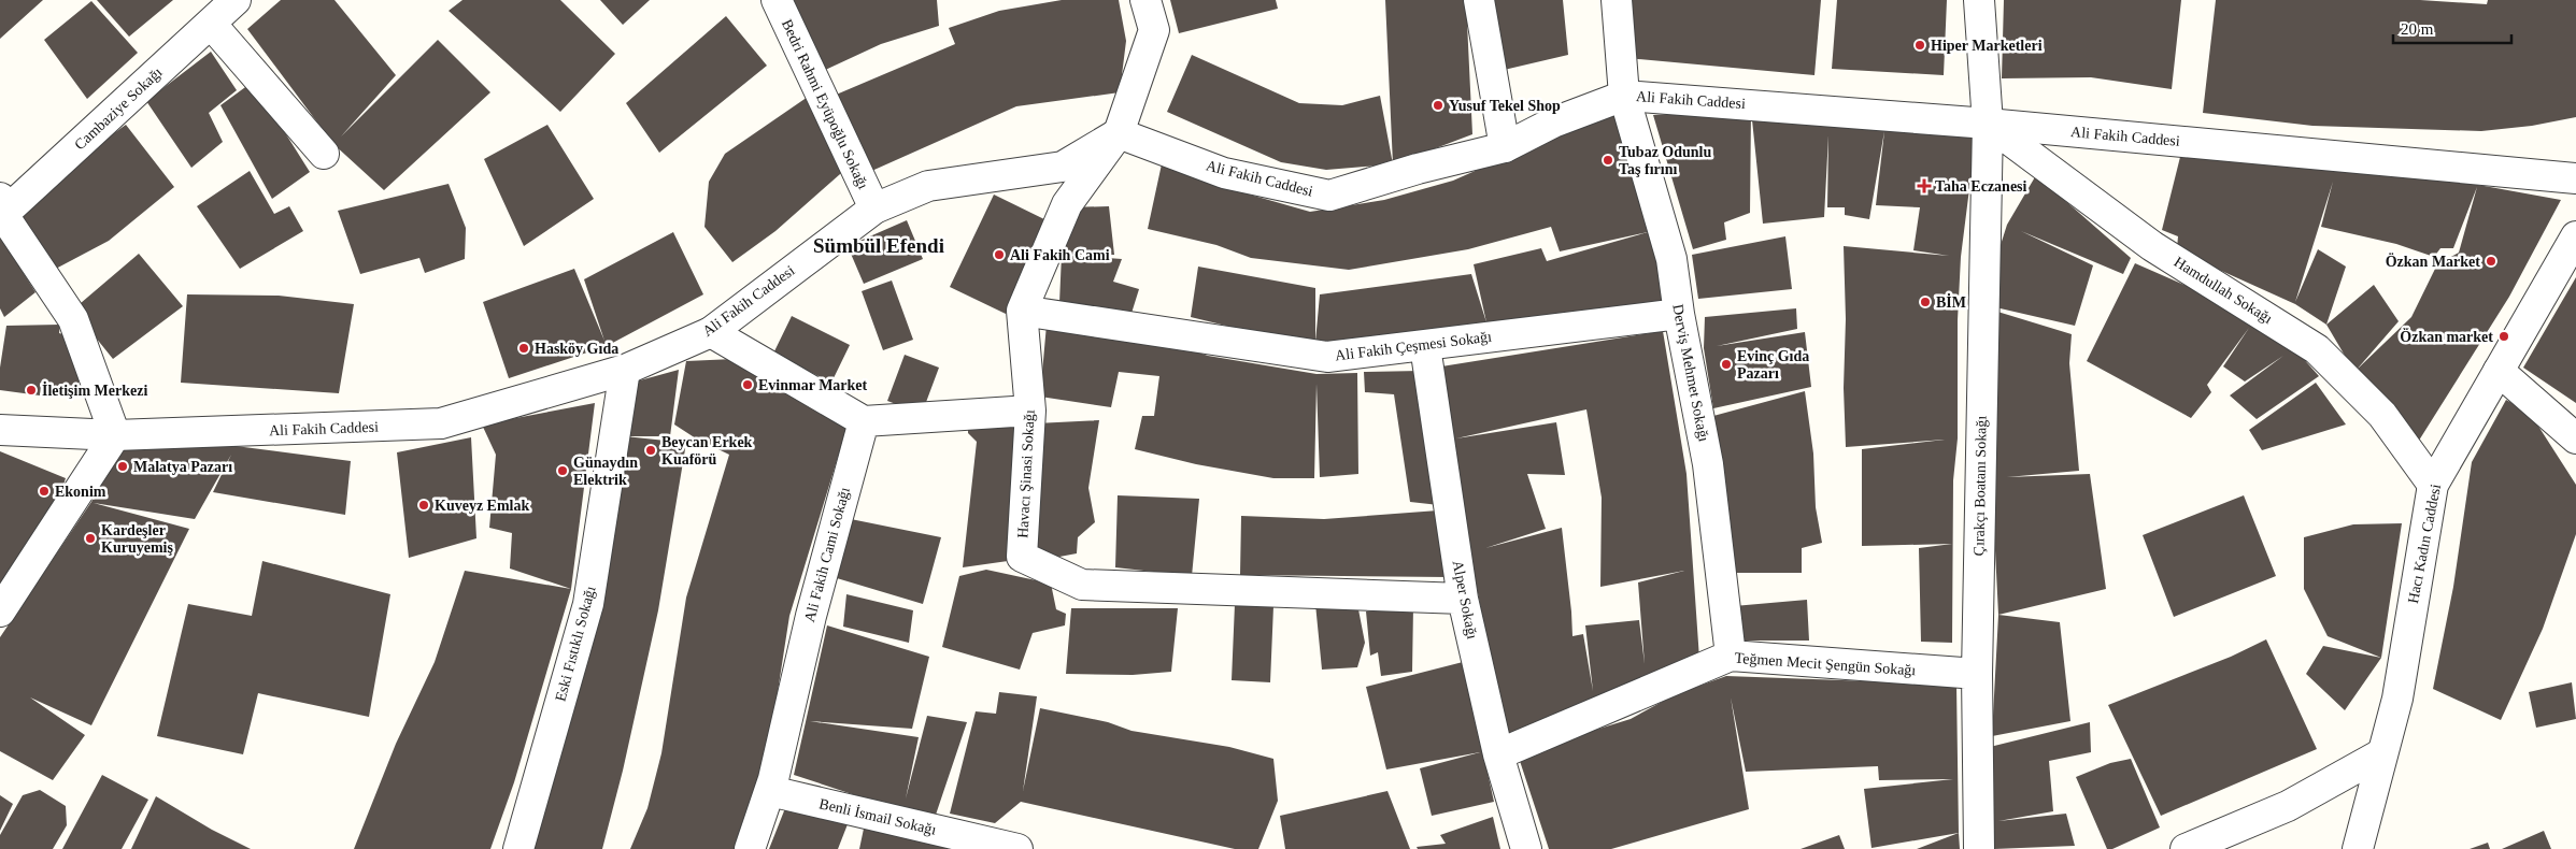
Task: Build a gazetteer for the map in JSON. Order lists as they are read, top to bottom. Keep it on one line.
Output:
{"streets":{"street":["Ali Fakih Caddesi","Bedri Rahmi Eyüpoğlu Sokağı","Cambaziye Sokağı","Hamdullah Sokağı","Ali Fakih Çeşmesi Sokağı","Derviş Mehmet Sokağı","Havacı Şinasi Sokağı","Çırakçı Boatanı Sokağı","Hacı Kadın Caddesi","Ali Fakih Cami Sokağı","Alper Sokağı","Eski Fıstıklı Sokağı","Teğmen Mecit Şengün Sokağı","Benli İsmail Sokağı"]},"crossings":[["Ali Fakih Caddesi","Bedri Rahmi Eyüpoğlu Sokağı"],["Ali Fakih Caddesi","Hamdullah Sokağı"],["Ali Fakih Caddesi","Derviş Mehmet Sokağı"],["Ali Fakih Caddesi","Havacı Şinasi Sokağı"],["Ali Fakih Caddesi","Çırakçı Boatanı Sokağı"],["Ali Fakih Caddesi","Eski Fıstıklı Sokağı"],["Hamdullah Sokağı","Çırakçı Boatanı Sokağı"],["Hamdullah Sokağı","Hacı Kadın Caddesi"],["Ali Fakih Çeşmesi Sokağı","Derviş Mehmet Sokağı"],["Ali Fakih Çeşmesi Sokağı","Havacı Şinasi Sokağı"],["Ali Fakih Çeşmesi Sokağı","Alper Sokağı"],["Derviş Mehmet Sokağı","Teğmen Mecit Şengün Sokağı"],["Havacı Şinasi Sokağı","Alper Sokağı"],["Çırakçı Boatanı Sokağı","Teğmen Mecit Şengün Sokağı"],["Ali Fakih Cami Sokağı","Benli İsmail Sokağı"],["Alper Sokağı","Teğmen Mecit Şengün Sokağı"]],"districts":["Sümbül Efendi"],"places":{"other":["Hiper Marketleri","Yusuf Tekel Shop","Tubaz Odunlu Taş fırını","Ali Fakih Cami","Özkan Market","BİM","Özkan market","Hasköy Gıda","Evinç Gıda Pazarı","Evinmar Market","İletişim Merkezi","Beycan Erkek Kuaförü","Malatya Pazarı","Günaydın Elektrik","Ekonim","Kuveyz Emlak","Kardeşler Kuruyemiş"],"health":["Taha Eczanesi"]},"scale_bar":"20 m"}
